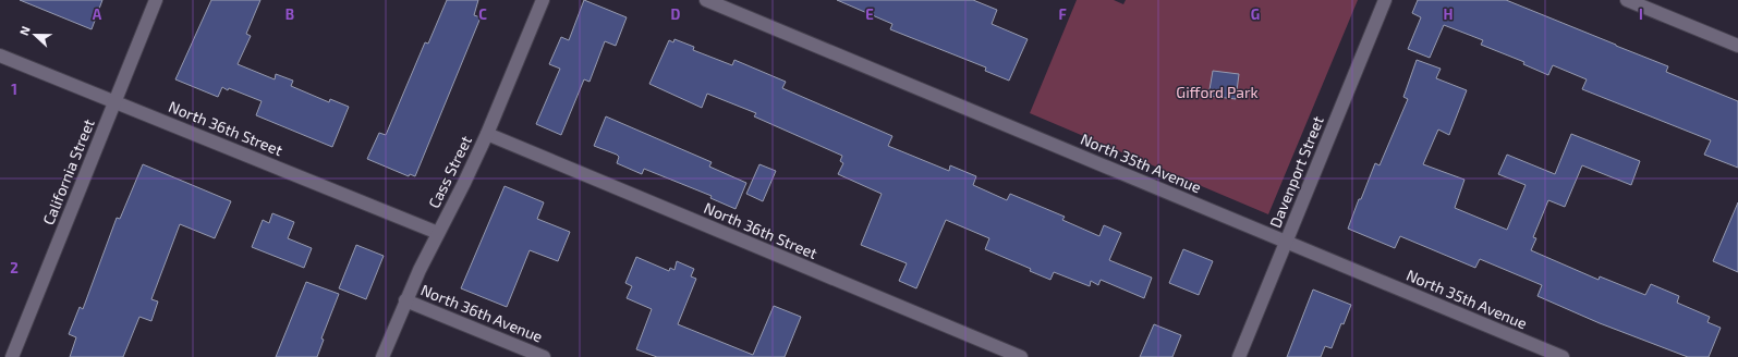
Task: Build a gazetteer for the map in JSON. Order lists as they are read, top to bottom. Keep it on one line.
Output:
{"streets":{"street":["North 36th Street","North 35th Avenue","California Street","Cass Street","Davenport Street","North 36th Avenue"]},"crossings":[["North 36th Street","California Street"],["North 36th Street","Cass Street"],["North 35th Avenue","Davenport Street"],["Cass Street","North 36th Avenue"]],"parks":["Gifford Park"],"north":"left","grid":{"columns":["A","B","C","D","E","F","G","H","I"],"rows":["1","2"]}}
